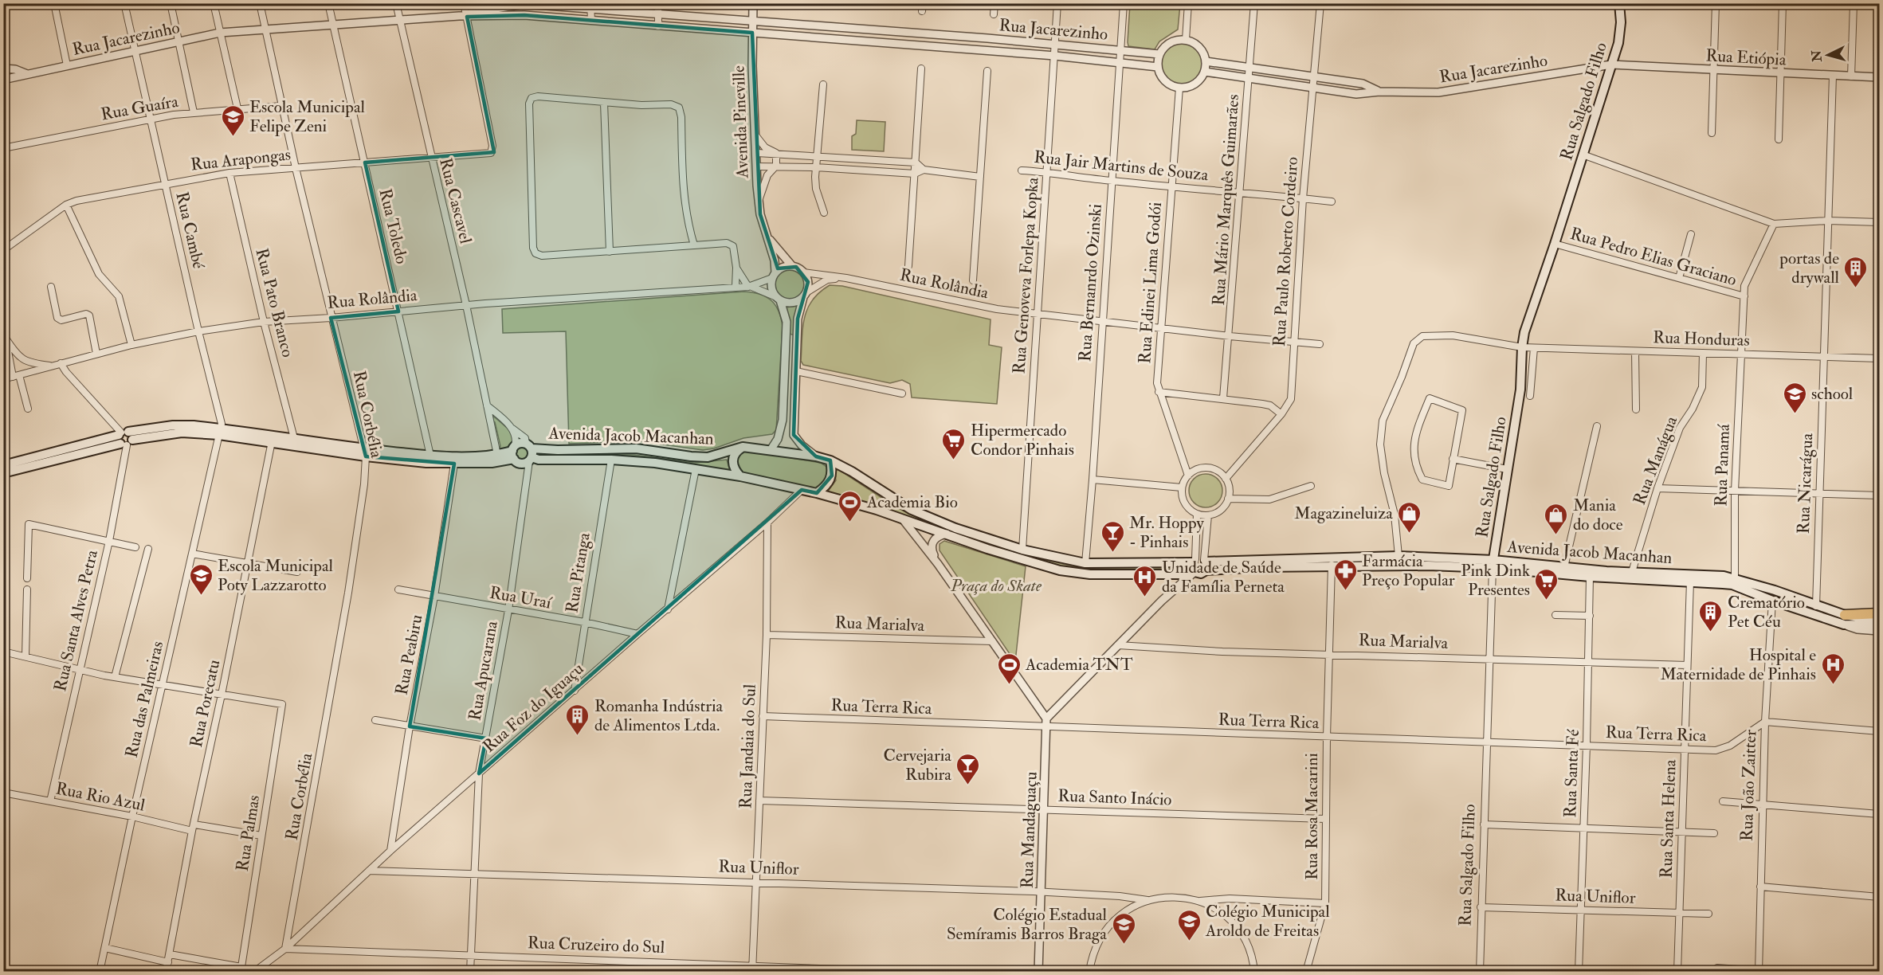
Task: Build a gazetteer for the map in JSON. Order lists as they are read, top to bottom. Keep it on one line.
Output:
{"streets":{"main road":["Rua Salgado Filho","Avenida Jacob Macanhan"],"street":["Rua Jacarezinho","Rua Etiópia","Rua Guaíra","Avenida Pineville","Rua Arapongas","Rua Jair Martins de Souza","Rua Mário Marquês Guimarães","Rua Cascavel","Rua Toledo","Rua Cambé","Rua Paulo Roberto Cordeiro","Rua Pedro Elias Graciano","Rua Genoveva Forlepa Kopka","Rua Bernanrdo Ozinski","Rua Edinei Lima Godói","Rua Rolândia","Rua Pato Branco","Rua Honduras","Rua Corbélia","Rua Manágua","Rua Panamá","Rua Nicarágua","Rua Pitanga","Rua Uraí","Rua Santa Alves Petra","Rua Marialva","Rua Peabiru","Rua Apucarana","Rua das Palmeiras","Rua Porecatu","Rua Terra Rica","Rua Foz do Iguaçu","Rua Jandaia do Sul","Rua Santa Fé","Rua João Zaitter","Rua Rio Azul","Rua Santo Inácio","Rua Rosa Macarini","Rua Santa Helena","Rua Mandaguaçu","Rua Palmas","Rua Uniflor","Rua Cruzeiro do Sul"]},"crossings":[["Rua Jacarezinho","Rua Etiópia"],["Rua Jacarezinho","Rua Salgado Filho"],["Rua Jacarezinho","Avenida Pineville"],["Rua Jacarezinho","Rua Arapongas"],["Rua Jacarezinho","Rua Mário Marquês Guimarães"],["Rua Jacarezinho","Rua Cascavel"],["Rua Jacarezinho","Rua Toledo"],["Rua Jacarezinho","Rua Cambé"],["Rua Jacarezinho","Rua Paulo Roberto Cordeiro"],["Rua Jacarezinho","Rua Genoveva Forlepa Kopka"],["Rua Jacarezinho","Rua Bernanrdo Ozinski"],["Rua Jacarezinho","Rua Edinei Lima Godói"],["Rua Jacarezinho","Rua Corbélia"],["Rua Etiópia","Rua Salgado Filho"],["Rua Etiópia","Rua Nicarágua"],["Rua Salgado Filho","Rua Pedro Elias Graciano"],["Rua Salgado Filho","Rua Honduras"],["Rua Salgado Filho","Avenida Jacob Macanhan"],["Rua Salgado Filho","Rua Marialva"],["Rua Salgado Filho","Rua Terra Rica"],["Rua Salgado Filho","Rua Uniflor"],["Rua Guaíra","Rua Cambé"],["Rua Guaíra","Rua Corbélia"],["Avenida Pineville","Rua Rolândia"],["Rua Arapongas","Rua Cascavel"],["Rua Arapongas","Rua Toledo"],["Rua Arapongas","Rua Cambé"],["Rua Arapongas","Rua Pato Branco"],["Rua Arapongas","Rua Corbélia"],["Rua Jair Martins de Souza","Rua Mário Marquês Guimarães"],["Rua Jair Martins de Souza","Rua Paulo Roberto Cordeiro"],["Rua Jair Martins de Souza","Rua Genoveva Forlepa Kopka"],["Rua Jair Martins de Souza","Rua Bernanrdo Ozinski"],["Rua Jair Martins de Souza","Rua Edinei Lima Godói"],["Rua Mário Marquês Guimarães","Rua Rolândia"],["Rua Cascavel","Rua Rolândia"],["Rua Toledo","Rua Rolândia"],["Rua Cambé","Rua Rolândia"],["Rua Cambé","Rua das Palmeiras"],["Rua Paulo Roberto Cordeiro","Rua Edinei Lima Godói"],["Rua Paulo Roberto Cordeiro","Rua Rolândia"],["Rua Genoveva Forlepa Kopka","Rua Rolândia"],["Rua Genoveva Forlepa Kopka","Avenida Jacob Macanhan"],["Rua Bernanrdo Ozinski","Rua Rolândia"],["Rua Bernanrdo Ozinski","Avenida Jacob Macanhan"],["Rua Edinei Lima Godói","Rua Rolândia"],["Rua Rolândia","Rua Pato Branco"],["Rua Rolândia","Rua Corbélia"],["Rua Honduras","Avenida Jacob Macanhan"],["Rua Honduras","Rua Manágua"],["Rua Honduras","Rua Panamá"],["Rua Honduras","Rua Nicarágua"],["Rua Corbélia","Rua Foz do Iguaçu"],["Rua Corbélia","Rua Cruzeiro do Sul"],["Avenida Jacob Macanhan","Rua Manágua"],["Avenida Jacob Macanhan","Rua Panamá"],["Avenida Jacob Macanhan","Rua Nicarágua"],["Avenida Jacob Macanhan","Rua Pitanga"],["Avenida Jacob Macanhan","Rua Apucarana"],["Avenida Jacob Macanhan","Rua Foz do Iguaçu"],["Avenida Jacob Macanhan","Rua Santa Fé"],["Avenida Jacob Macanhan","Rua João Zaitter"],["Avenida Jacob Macanhan","Rua Rosa Macarini"],["Avenida Jacob Macanhan","Rua Santa Helena"],["Rua Pitanga","Rua Uraí"],["Rua Pitanga","Rua Foz do Iguaçu"],["Rua Uraí","Rua Peabiru"],["Rua Uraí","Rua Apucarana"],["Rua Uraí","Rua Foz do Iguaçu"],["Rua Santa Alves Petra","Rua Rio Azul"],["Rua Marialva","Rua Jandaia do Sul"],["Rua Marialva","Rua Santa Fé"],["Rua Marialva","Rua Rosa Macarini"],["Rua Marialva","Rua Santa Helena"],["Rua Peabiru","Rua Foz do Iguaçu"],["Rua Apucarana","Rua Foz do Iguaçu"],["Rua Apucarana","Rua Uniflor"],["Rua Apucarana","Rua Cruzeiro do Sul"],["Rua das Palmeiras","Rua Rio Azul"],["Rua Porecatu","Rua Rio Azul"],["Rua Porecatu","Rua Palmas"],["Rua Terra Rica","Rua Jandaia do Sul"],["Rua Terra Rica","Rua Santa Fé"],["Rua Terra Rica","Rua João Zaitter"],["Rua Terra Rica","Rua Rosa Macarini"],["Rua Terra Rica","Rua Santa Helena"],["Rua Terra Rica","Rua Mandaguaçu"],["Rua Foz do Iguaçu","Rua Jandaia do Sul"],["Rua Foz do Iguaçu","Rua Uniflor"],["Rua Foz do Iguaçu","Rua Cruzeiro do Sul"],["Rua Jandaia do Sul","Rua Santo Inácio"],["Rua Jandaia do Sul","Rua Uniflor"],["Rua Jandaia do Sul","Rua Cruzeiro do Sul"],["Rua Santa Fé","Rua Uniflor"],["Rua Rio Azul","Rua Palmas"],["Rua Santo Inácio","Rua Rosa Macarini"],["Rua Santo Inácio","Rua Mandaguaçu"],["Rua Santa Helena","Rua Uniflor"],["Rua Mandaguaçu","Rua Uniflor"]],"parks":["Praça do Skate"],"places":{"school or university":["Escola Municipal Felipe Zeni","school","Escola Municipal Poty Lazzarotto","Colégio Municipal Aroldo de Freitas","Colégio Estadual Semíramis Barros Braga"],"building":["portas de drywall","Crematório Pet Céu","Romanha Indústria de Alimentos Ltda."],"supermarket":["Hipermercado Condor Pinhais","Pink Dink Presentes"],"sports":["Academia Bio","Academia TNT"],"shop":["Magazineluiza","Mania do doce"],"bar":["Mr. Hoppy - Pinhais","Cervejaria Rubira"],"pharmacy":["Farmácia Preço Popular"],"hospital":["Unidade de Saúde da Família Perneta","Hospital e Maternidade de Pinhais"]},"north":"left"}
